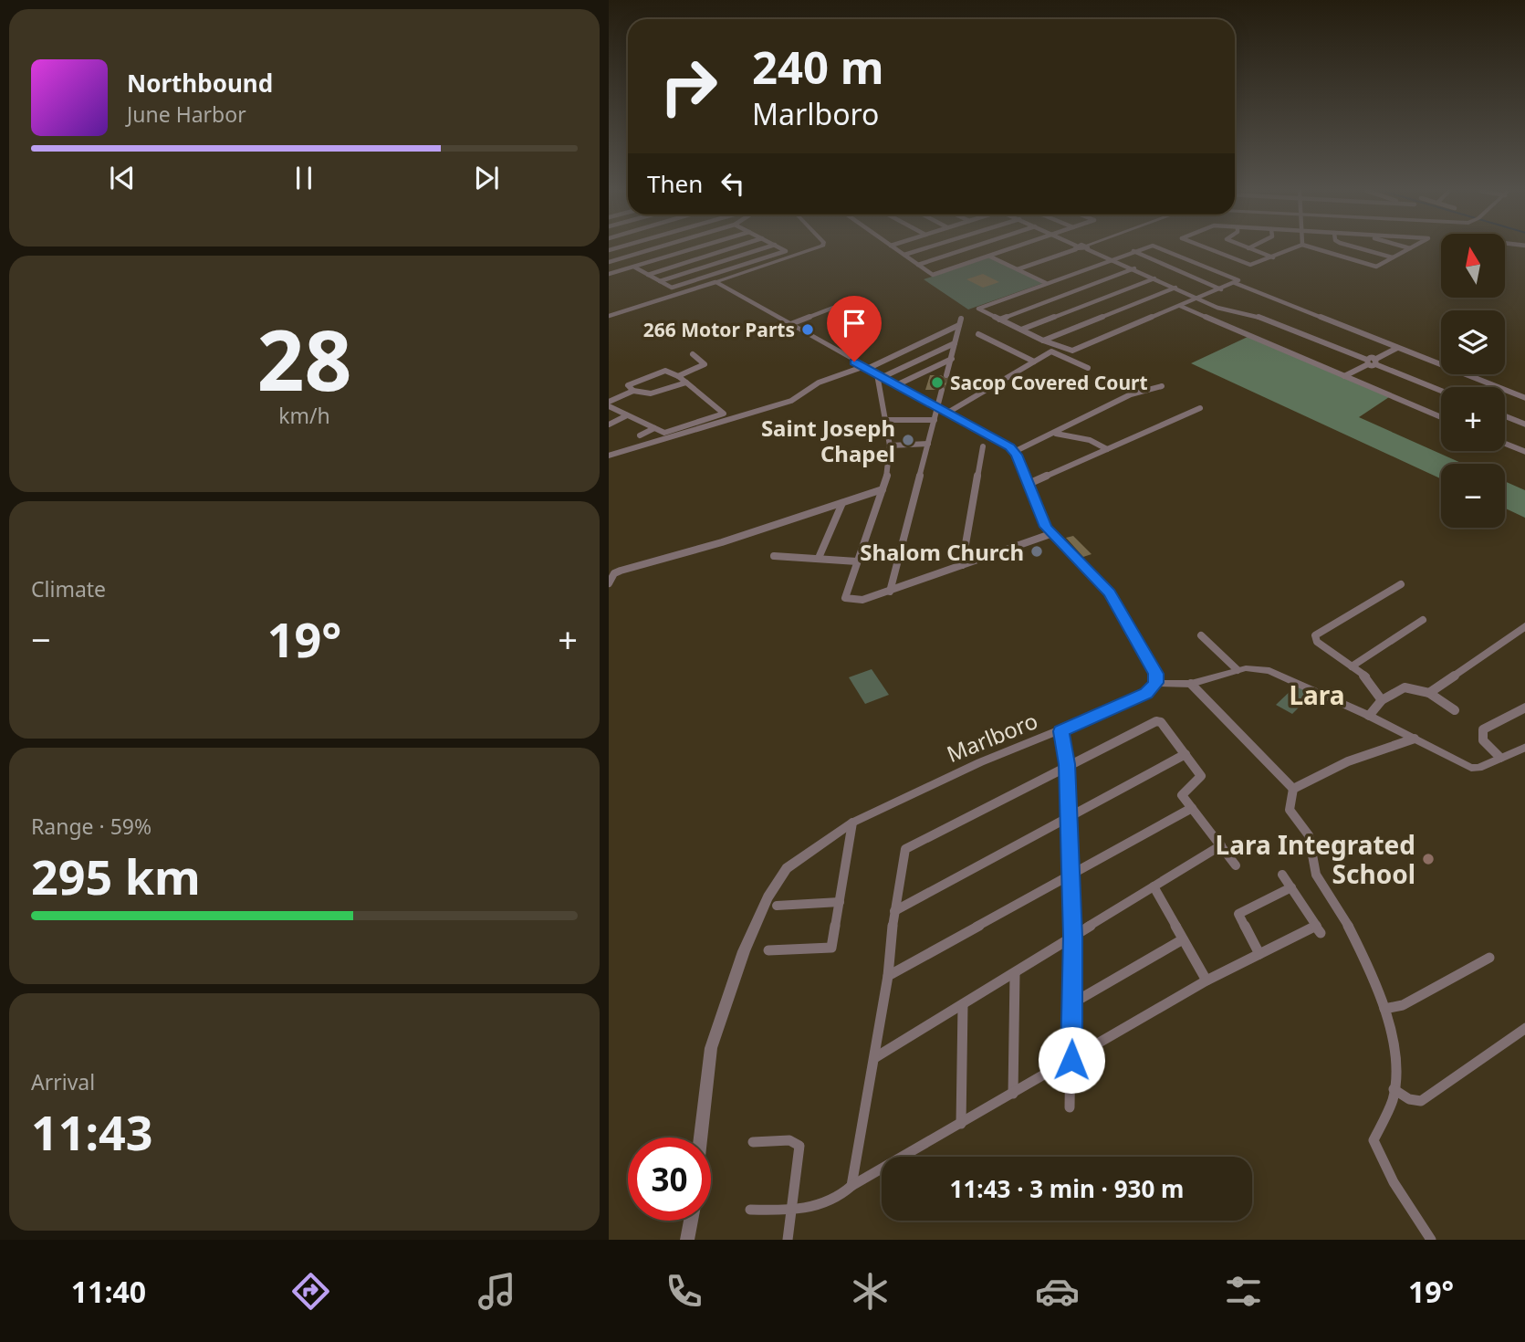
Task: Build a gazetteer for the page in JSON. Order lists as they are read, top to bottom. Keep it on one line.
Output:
{"streets":{"street":["Marlboro"]},"districts":["Lara"],"places":["266 Motor Parts","Sacop Covered Court","Saint Joseph Chapel","Shalom Church","Lara Integrated School"],"north":"top","page":{"turn":["240 m","Marlboro"],"song":["Northbound","June Harbor"],"then":"Then","map_buttons":["+","−"],"tile":[["28","km/h"],"Climate",["Range · 59%","295 km"],["Arrival","11:43"]],"heat":["−","19°","+"],"limit":"30","trip":"11:43 · 3 min · 930 m","tabs":["11:40","19°"]}}
